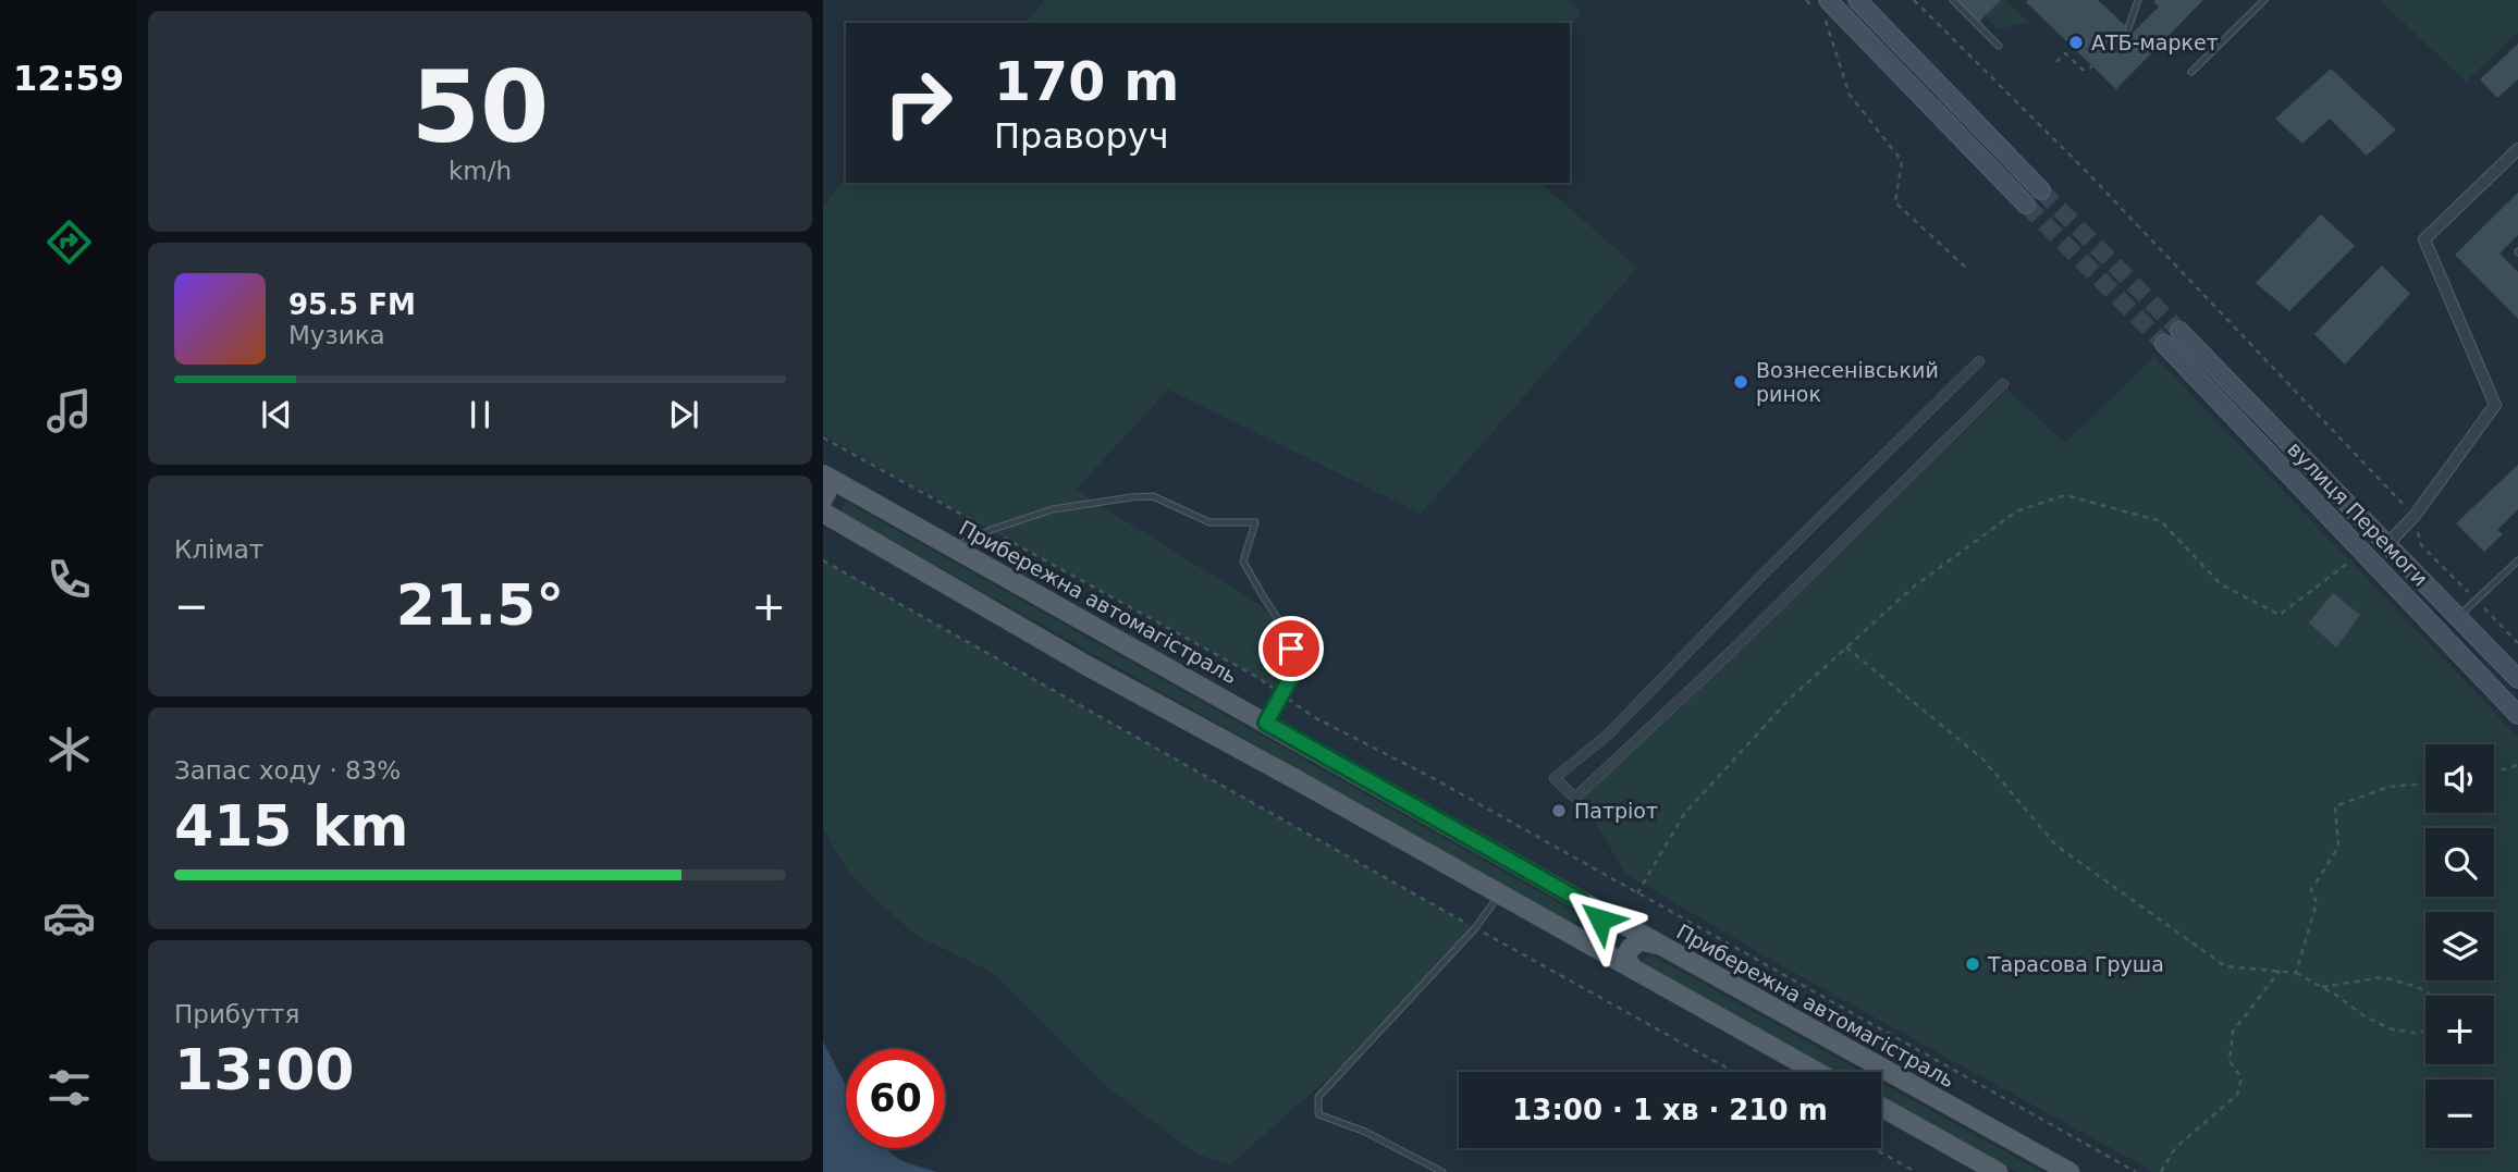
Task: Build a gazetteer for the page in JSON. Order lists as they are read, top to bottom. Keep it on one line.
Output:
{"streets":{"main road":["вулиця Перемоги","Прибережна автомагістраль"]},"places":["АТБ-маркет","Вознесенівський ринок","Патріот","Тарасова Груша"],"page":{"tabs":"12:59","tile":[["50","km/h"],"Клімат",["Запас ходу · 83%","415 km"],["Прибуття","13:00"]],"turn":["170 m","Праворуч"],"song":["95.5 FM","Музика"],"heat":["−","21.5°","+"],"map_buttons":["+","−"],"limit":"60","trip":"13:00 · 1 хв · 210 m"}}
